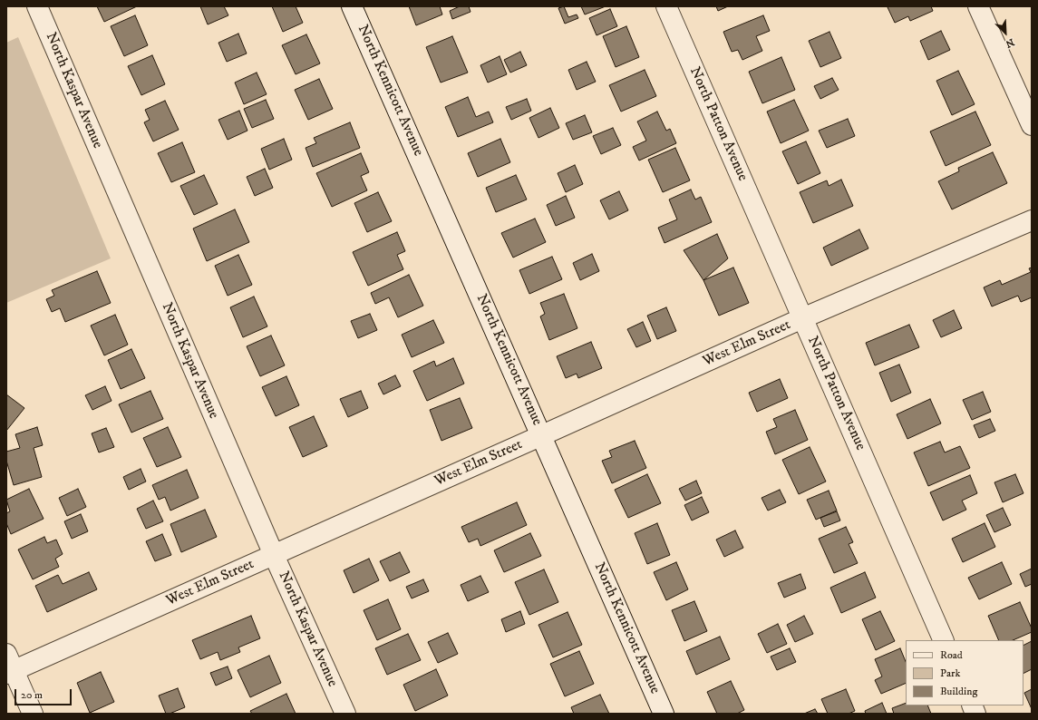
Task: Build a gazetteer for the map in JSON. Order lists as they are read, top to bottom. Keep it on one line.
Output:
{"streets":{"street":["North Kaspar Avenue","North Kennicott Avenue","North Patton Avenue","West Elm Street"]},"crossings":[["North Kaspar Avenue","West Elm Street"],["North Kennicott Avenue","West Elm Street"],["North Patton Avenue","West Elm Street"]],"legend":["Road","Park","Building"],"scale_bar":"20 m","north":"bottom right"}
